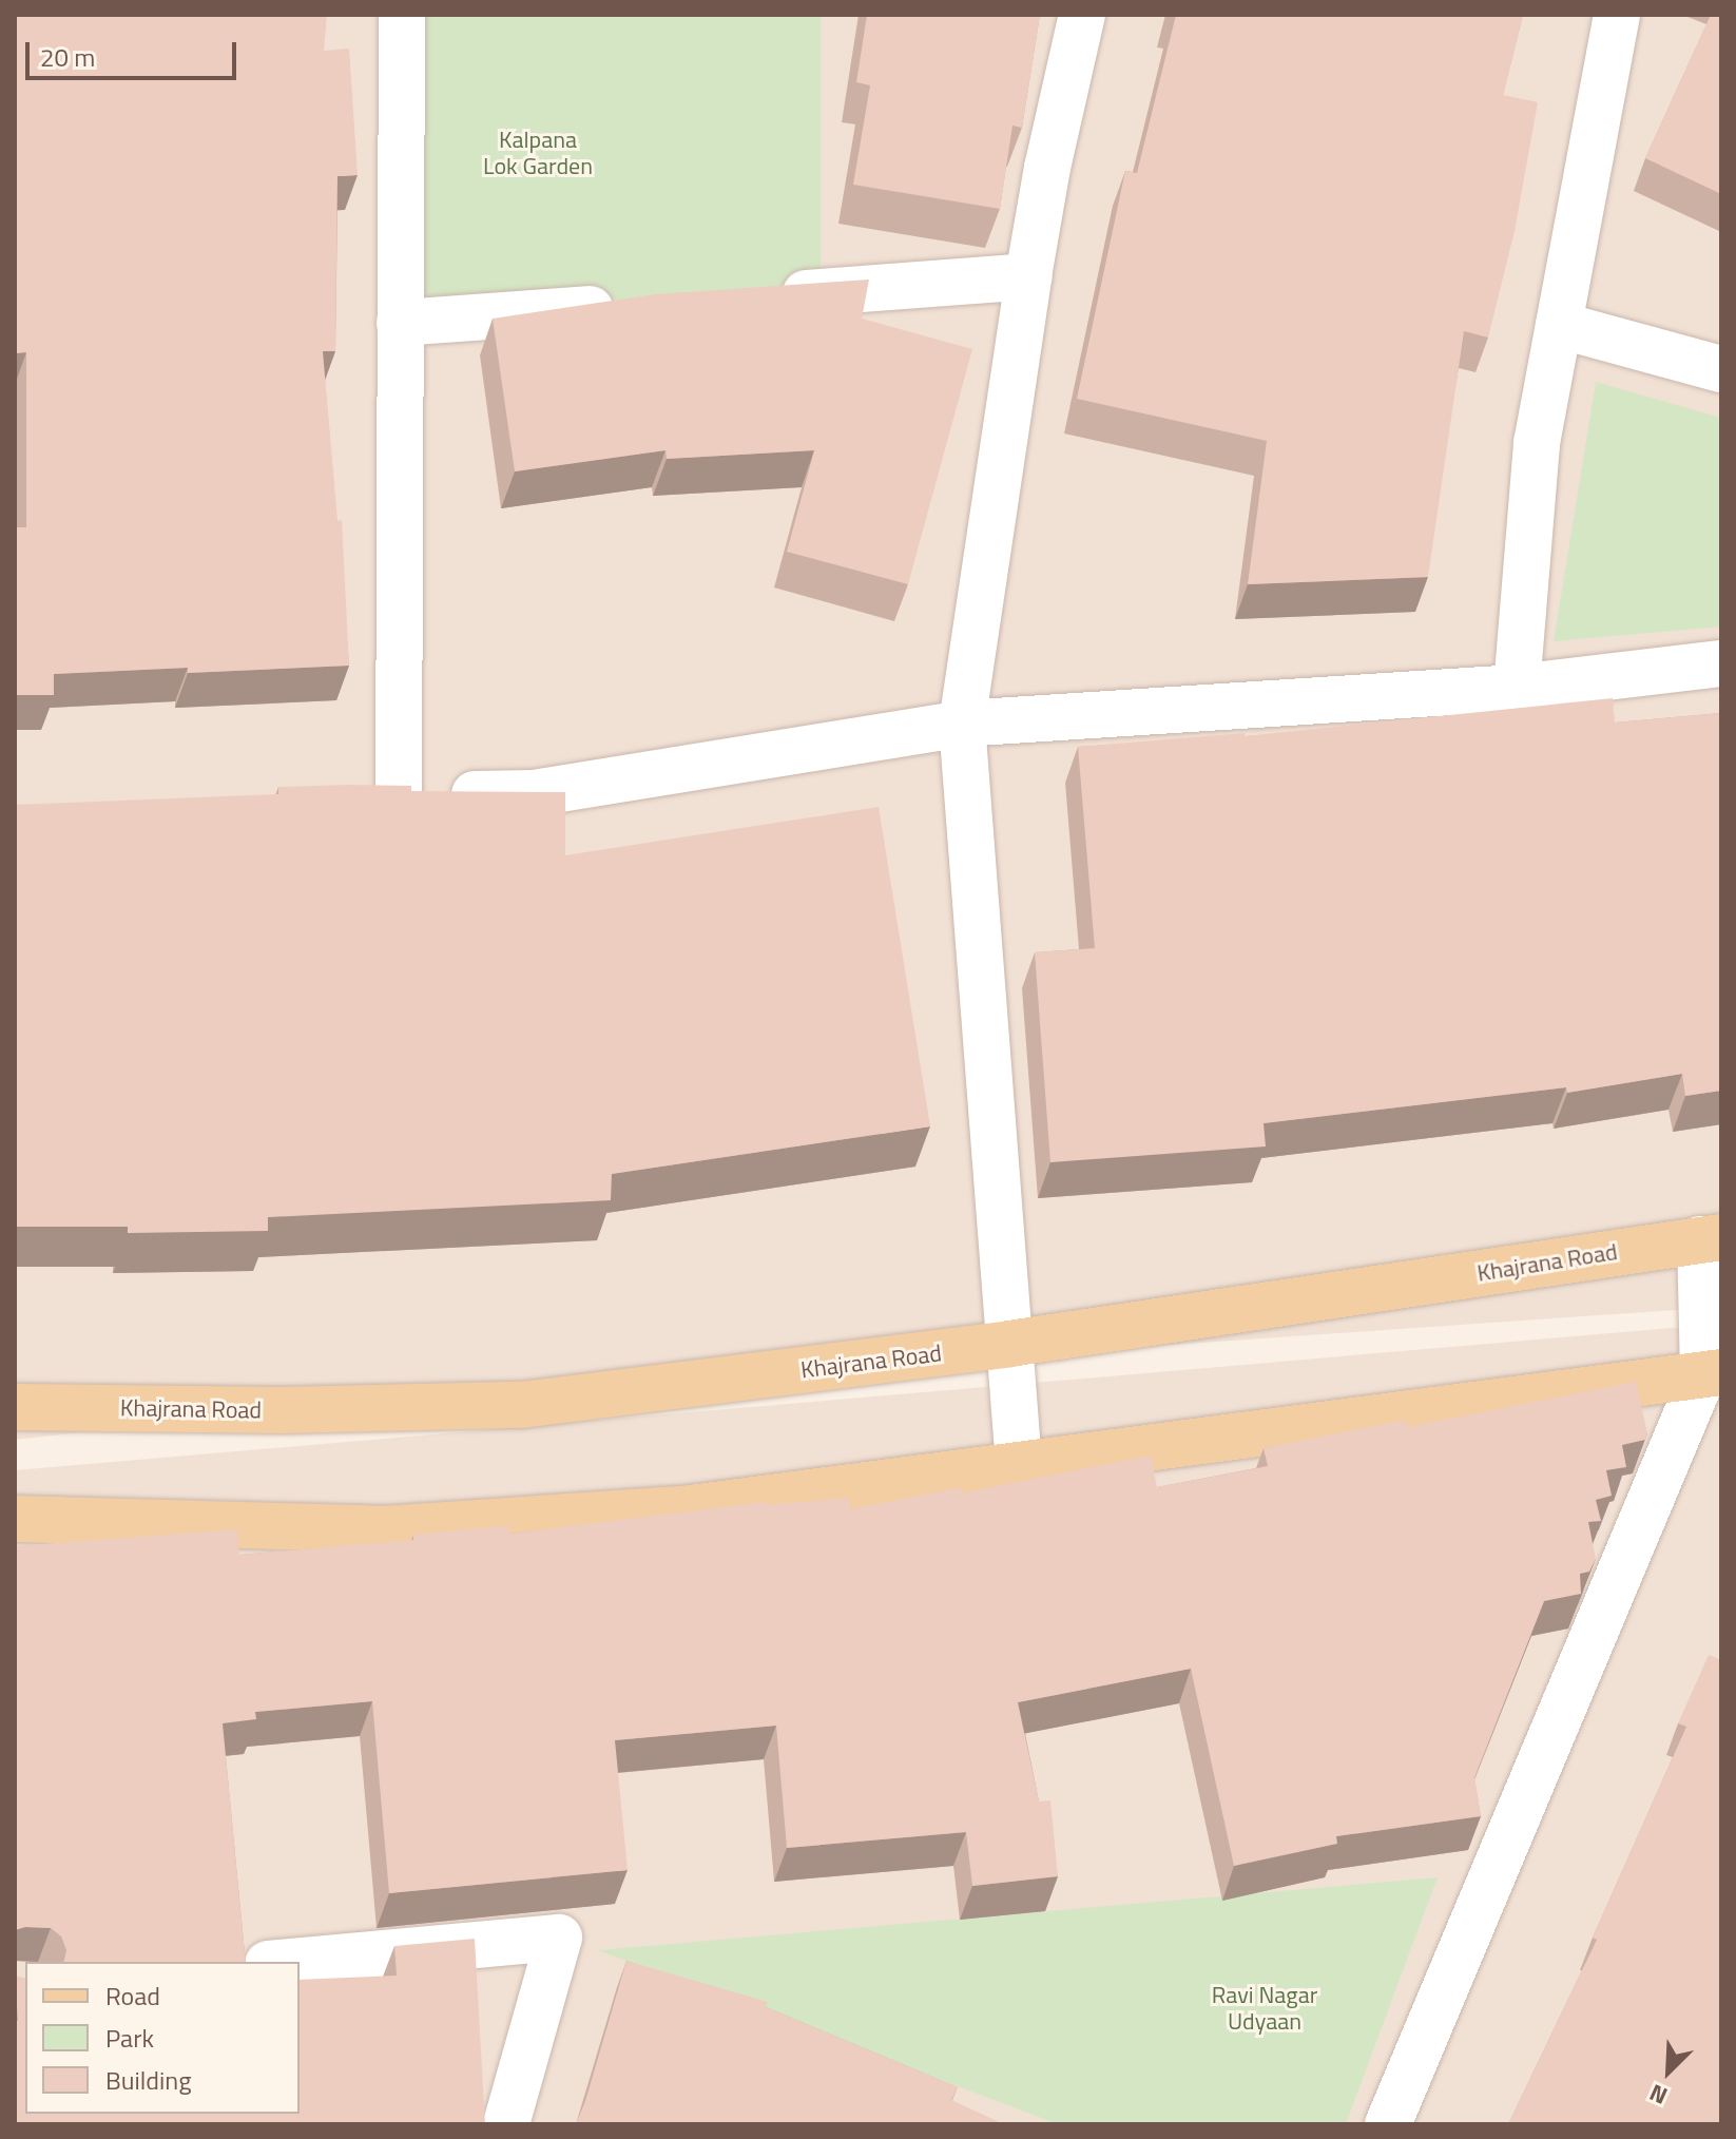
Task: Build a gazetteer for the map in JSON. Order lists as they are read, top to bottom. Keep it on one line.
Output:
{"streets":{"main road":["Khajrana Road"]},"parks":["Kalpana Lok Garden","Ravi Nagar Udyaan"],"legend":["Road","Park","Building"],"scale_bar":"20 m","north":"bottom left"}
